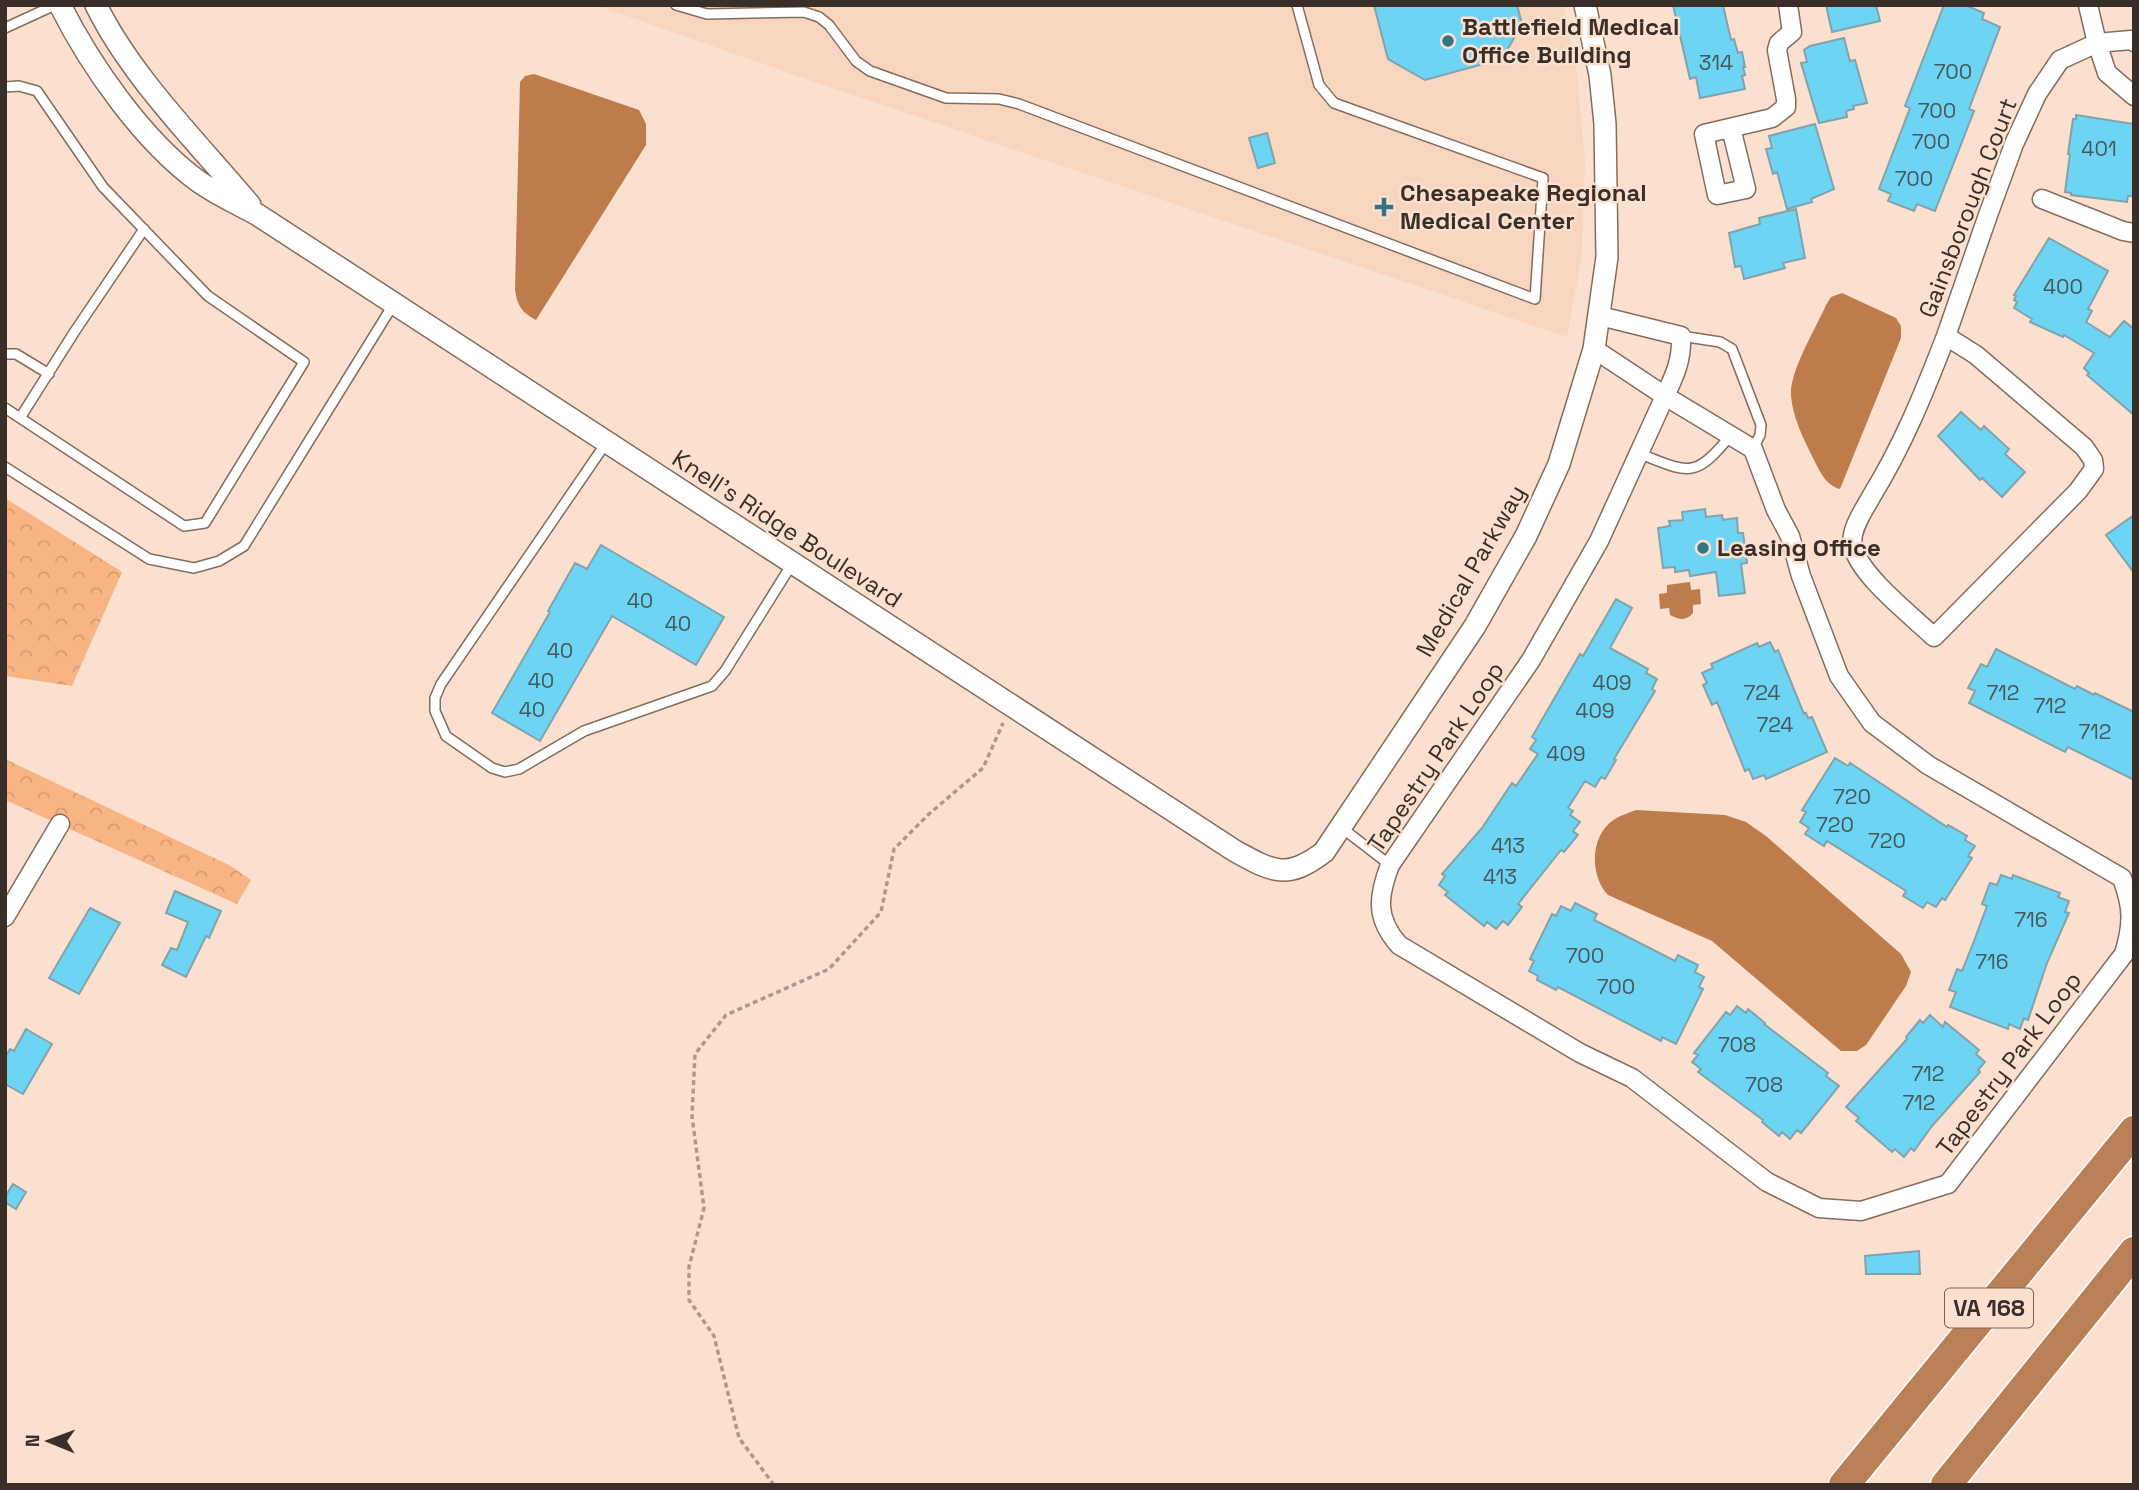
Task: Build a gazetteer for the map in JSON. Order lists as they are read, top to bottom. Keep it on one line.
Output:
{"streets":{"highway":["VA 168"],"street":["Gainsborough Court","Knell's Ridge Boulevard","Medical Parkway","Tapestry Park Loop"]},"crossings":[["Knell's Ridge Boulevard","Medical Parkway"]],"places":{"other":["Battlefield Medical Office Building","Leasing Office"],"health":["Chesapeake Regional Medical Center"]},"house_numbers":["314","700","700","700","401","700","400","40","40","40","40","409","724","712","712","40","409","724","712","409","720","720","720","413","413","716","700","716","700","708","712","708","712"],"north":"left"}
